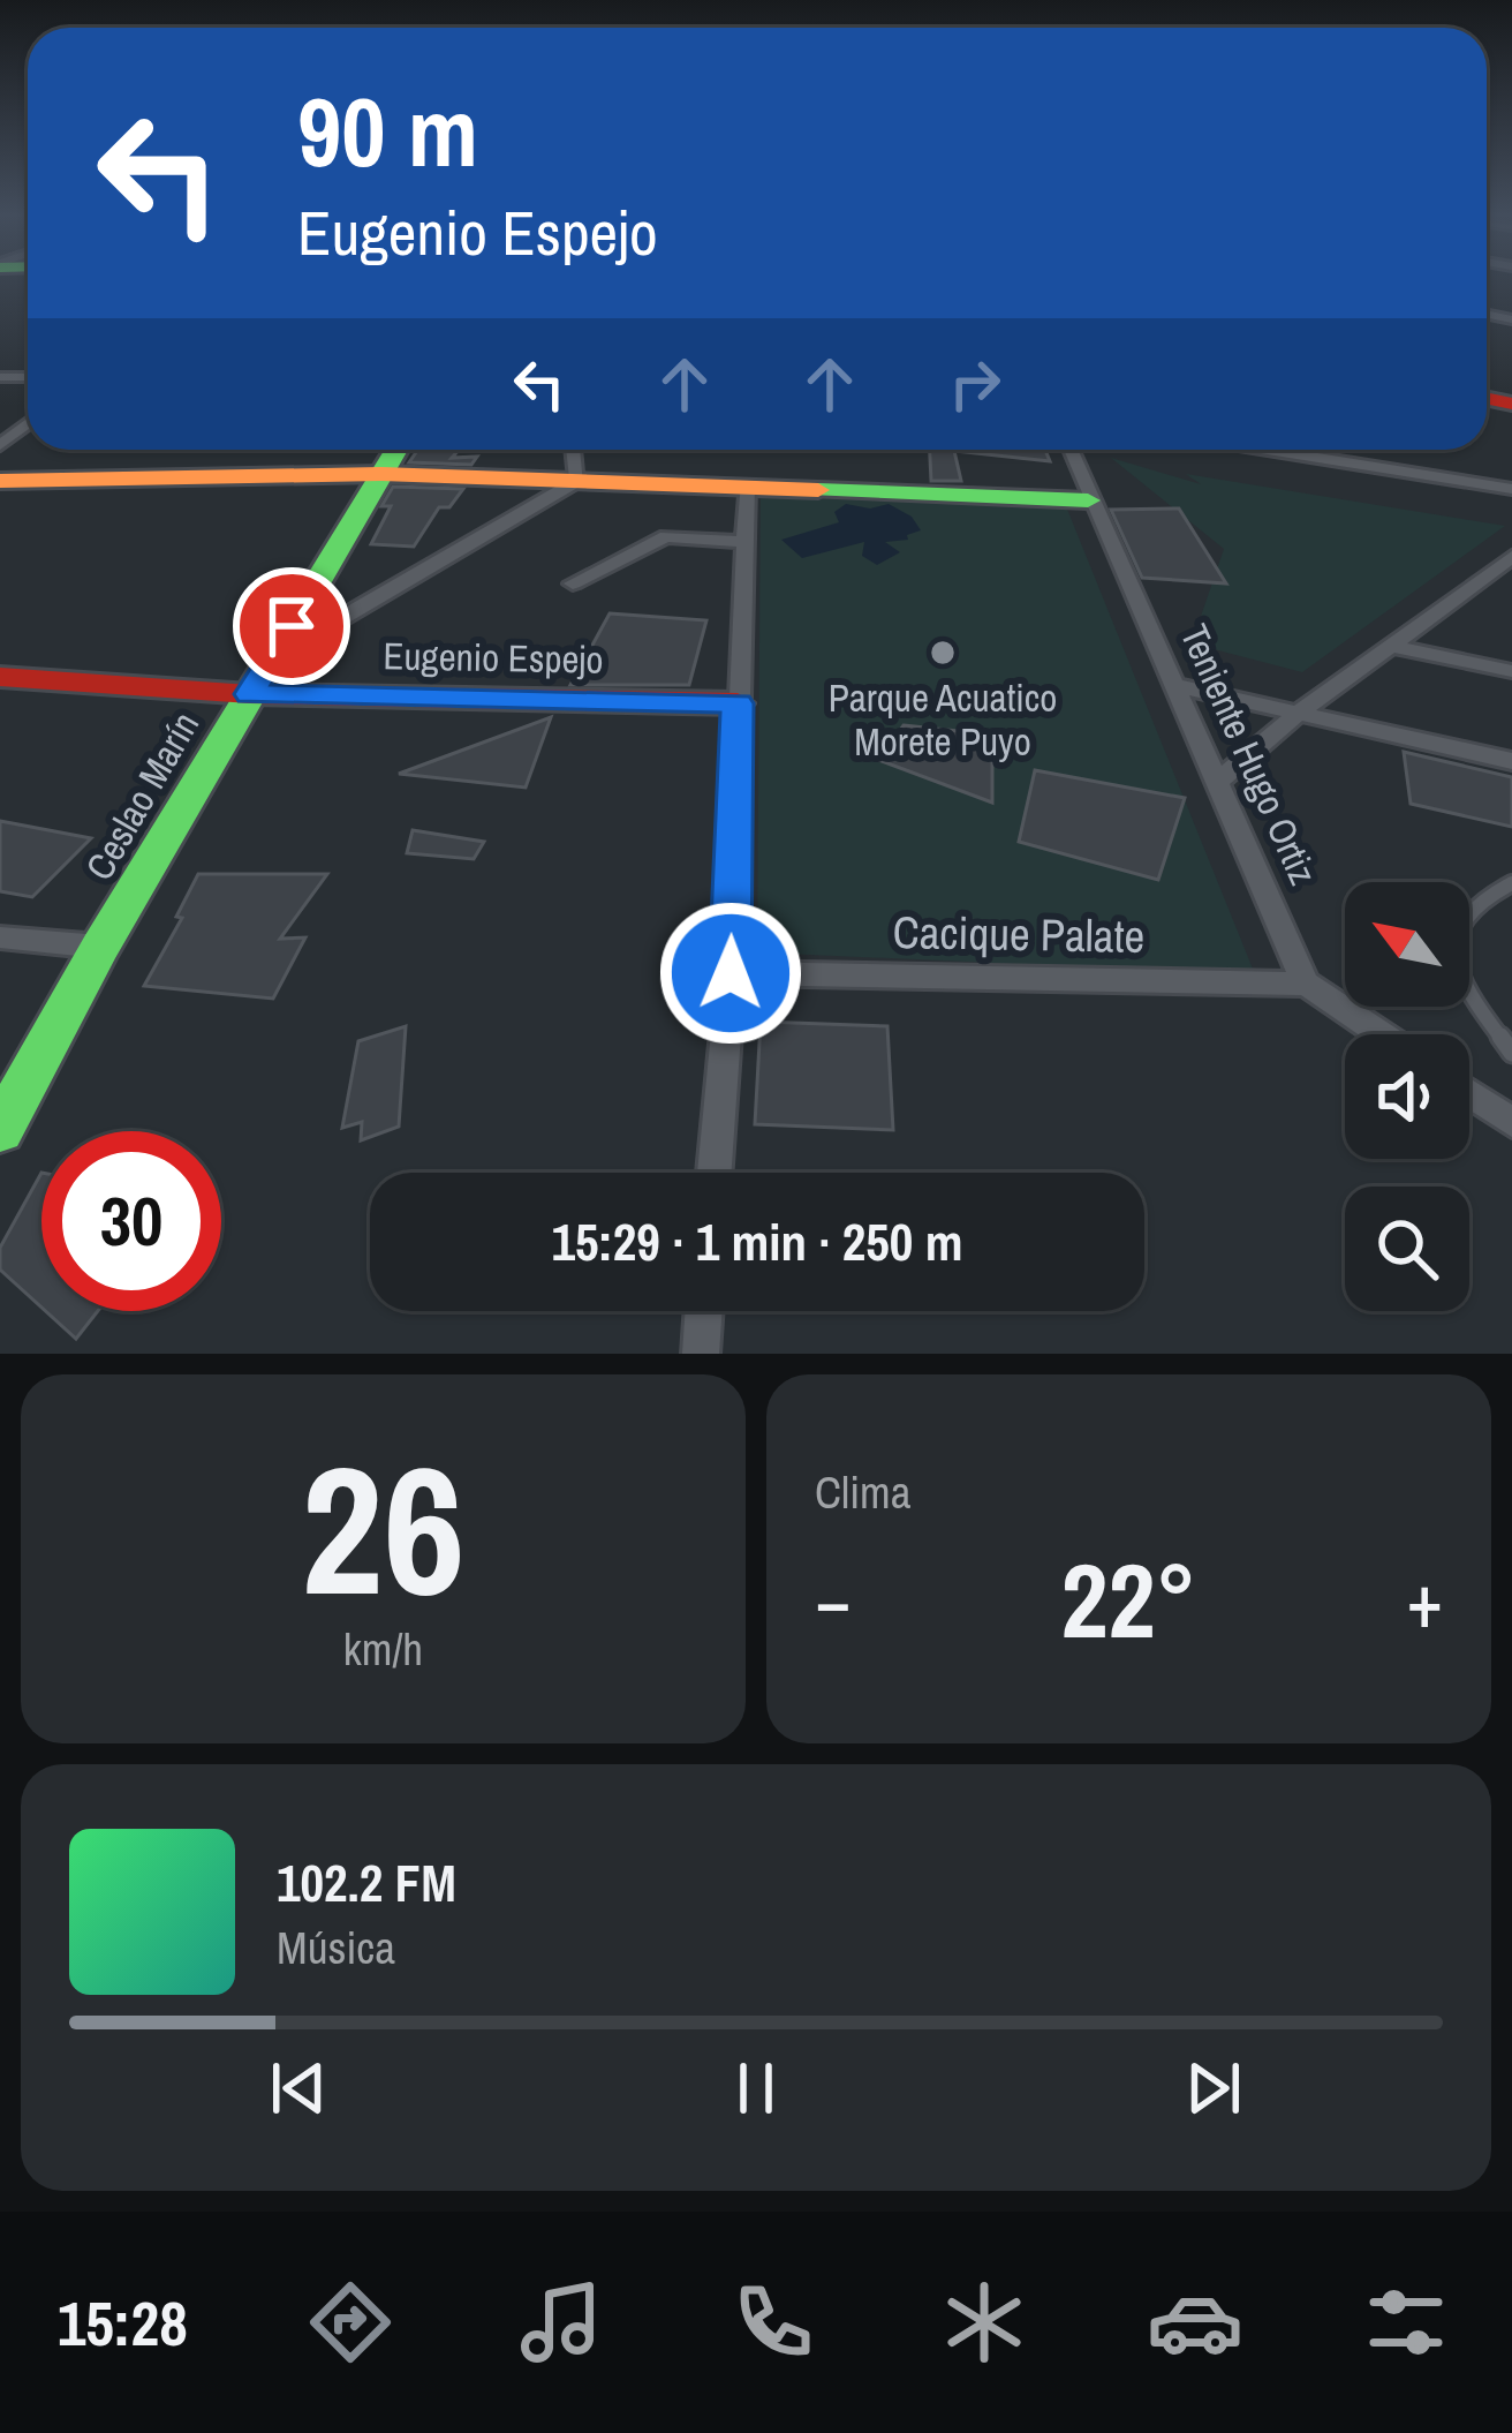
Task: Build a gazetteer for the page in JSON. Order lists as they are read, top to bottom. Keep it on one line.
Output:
{"streets":{"street":["Eugenio Espejo","Teniente Hugo Ortiz","Ceslao Marín","Cacique Palate"]},"crossings":[["Eugenio Espejo","Ceslao Marín"],["Teniente Hugo Ortiz","Cacique Palate"]],"places":["Parque Acuatico Morete Puyo"],"north":"top left","page":{"turn":["90 m","Eugenio Espejo"],"limit":"30","trip":"15:29 · 1 min · 250 m","tile":[["26","km/h"],"Clima"],"heat":["−","22°","+"],"song":["102.2 FM","Música"],"tabs":"15:28"}}
